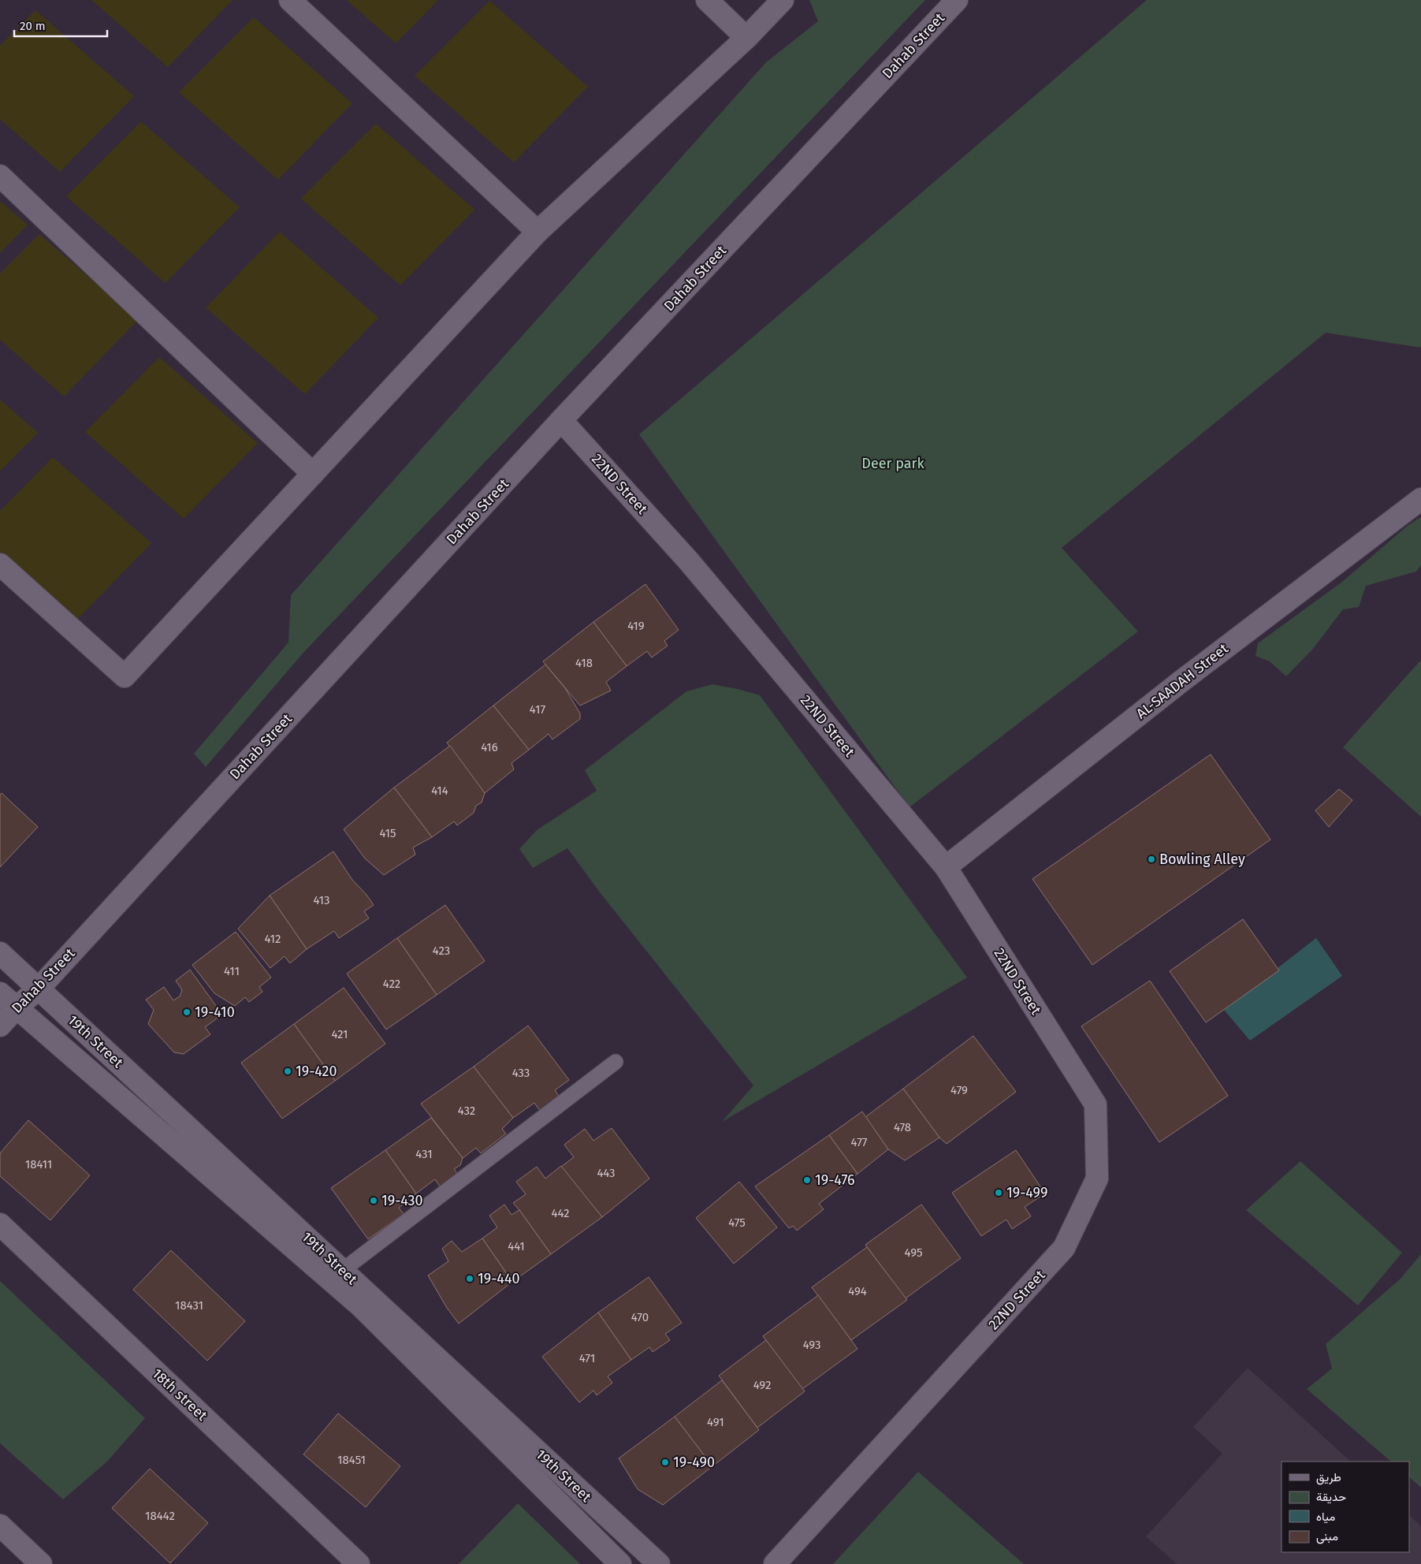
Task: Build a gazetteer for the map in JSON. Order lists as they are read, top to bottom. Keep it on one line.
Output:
{"streets":{"street":["Dahab Street","22ND Street","AL-SAADAH Street","19th Street","18th street"]},"crossings":[["Dahab Street","22ND Street"],["Dahab Street","19th Street"],["22ND Street","AL-SAADAH Street"]],"parks":["Deer park"],"places":["Bowling Alley","19-410","19-420","19-476","19-499","19-430","19-440","19-490"],"house_numbers":["419","418","417","416","414","415","413","412","423","411","422","421","433","479","432","478","477","431","18411","443","442","475","441","495","494","18431","470","493","471","492","491","18451","18442"],"legend":["طريق","حديقة","مياه","مبنى"],"scale_bar":"20 m"}
